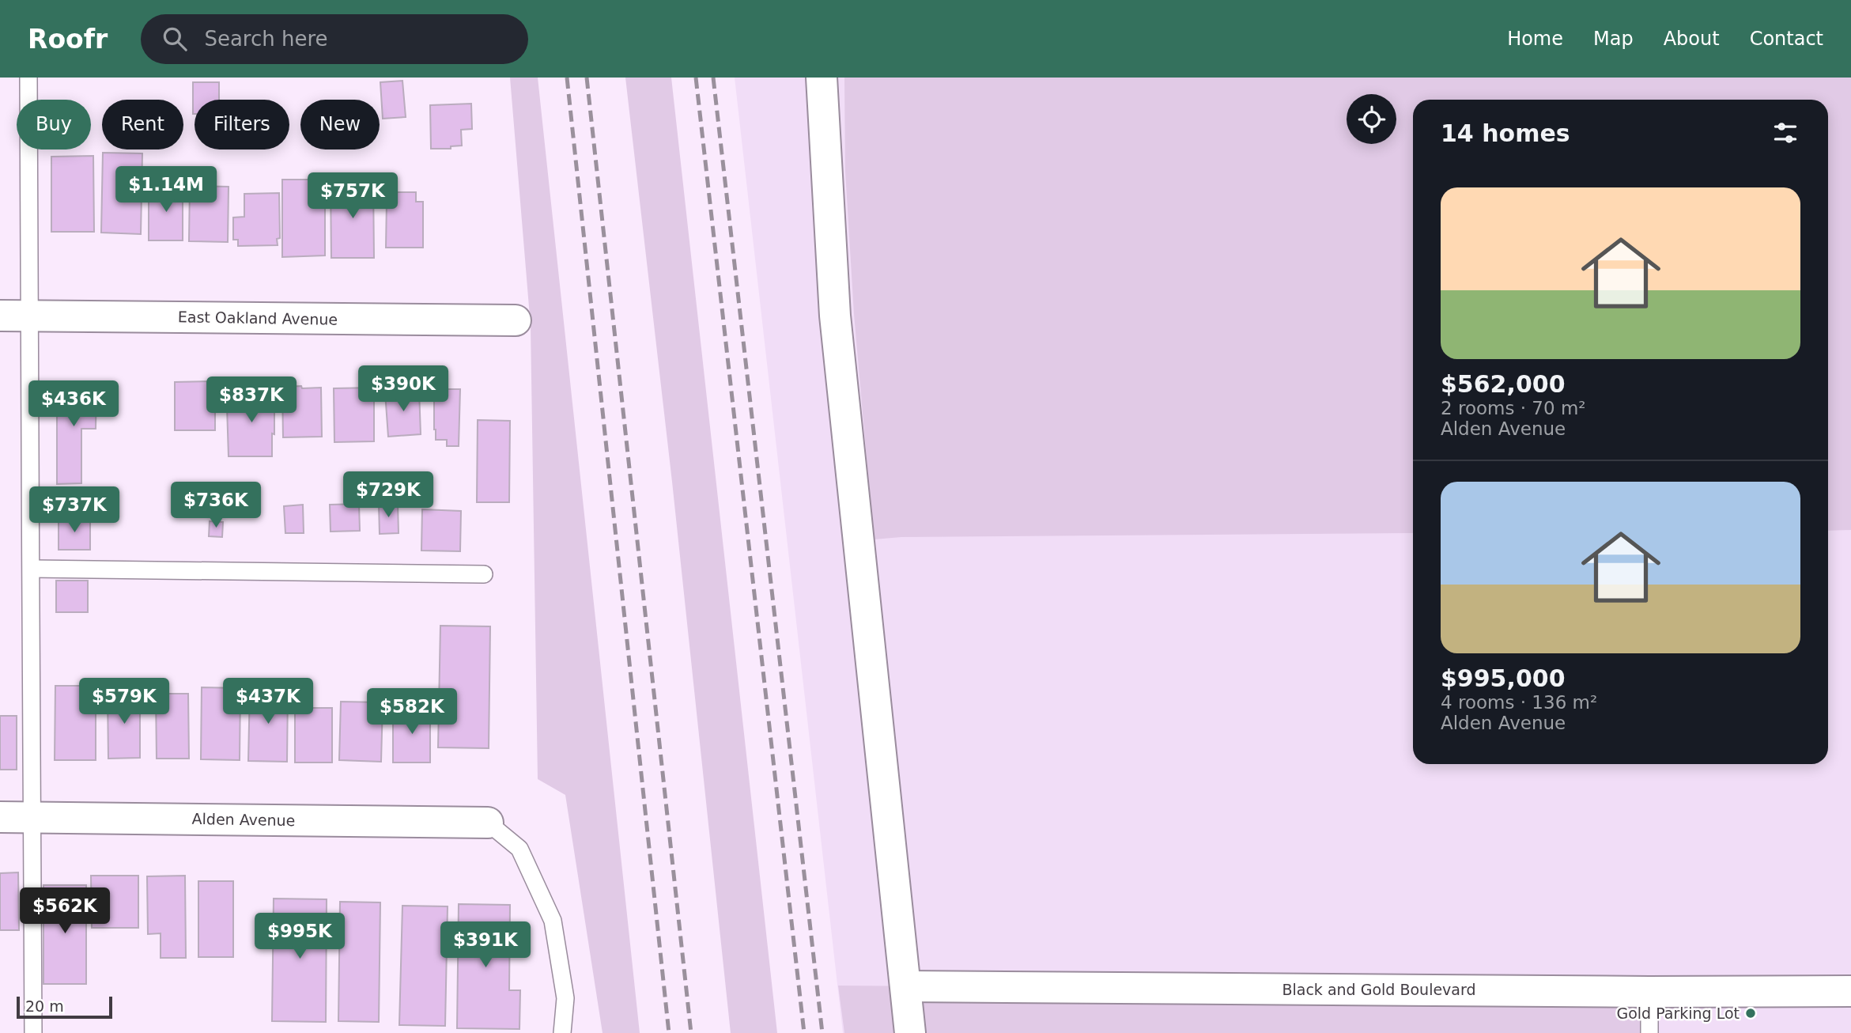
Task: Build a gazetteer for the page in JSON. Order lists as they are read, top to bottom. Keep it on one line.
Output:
{"streets":{"street":["East Oakland Avenue","Alden Avenue","Black and Gold Boulevard"]},"places":["Gold Parking Lot"],"scale_bar":"20 m","page":{"header":"Roofr","search":"Search here","nav":["Home","Map","About","Contact"],"chip":["Buy","Rent","Filters","New"],"heading":"14 homes","price":["$1.14M","$757K","$390K","$837K","$436K","$729K","$736K","$737K","$579K","$437K","$582K","$562K","$995K","$391K"],"list":[{"name":"$562,000","note":"2 rooms · 70 m² · Alden Avenue"},{"name":"$995,000","note":"4 rooms · 136 m² · Alden Avenue"}],"scale":"20 m"}}
